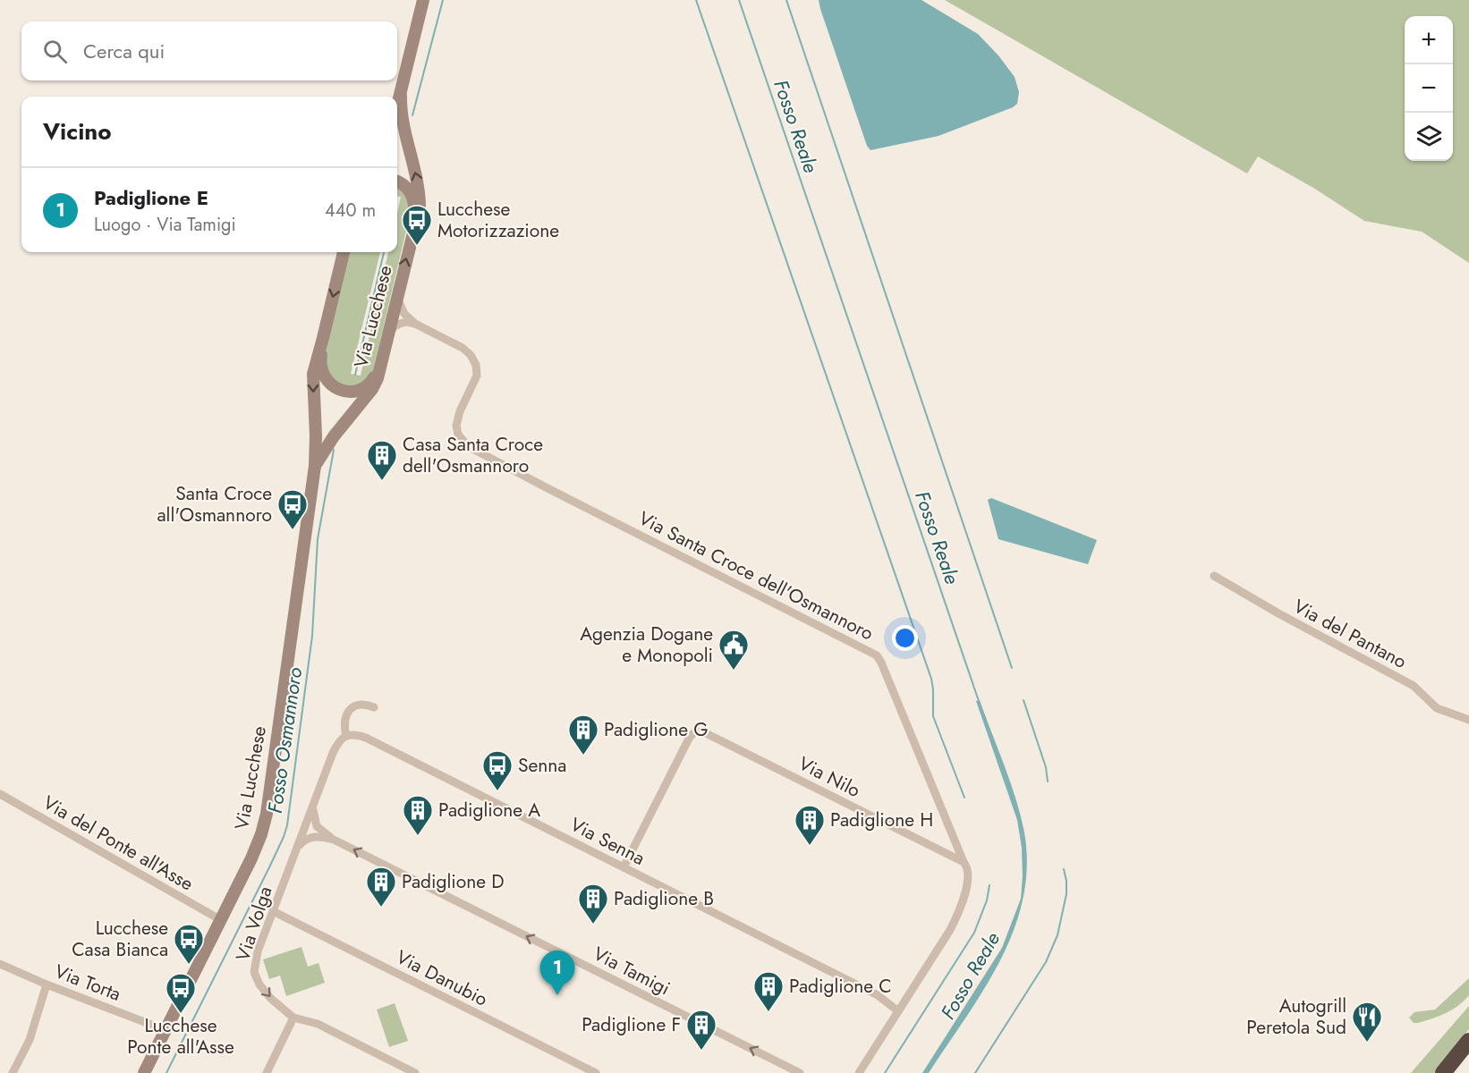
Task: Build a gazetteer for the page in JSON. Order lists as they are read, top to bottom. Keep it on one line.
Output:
{"streets":{"main road":["Via Lucchese"],"street":["Via Santa Croce dell'Osmannoro","Via del Pantano","Via Nilo","Via Senna","Via del Ponte all'Asse","Via Volga","Via Tamigi","Via Danubio","Via Torta"]},"crossings":[["Via Lucchese","Via del Ponte all'Asse"],["Via Lucchese","Via Torta"],["Via Santa Croce dell'Osmannoro","Via Nilo"],["Via Nilo","Via Senna"],["Via Senna","Via Volga"],["Via Volga","Via Tamigi"],["Via Volga","Via Danubio"]],"one_way":["Via Tamigi"],"water":["Fosso Reale","Fosso Osmannoro"],"places":{"bus stop":["Lucchese Motorizzazione","Santa Croce all'Osmannoro","Senna","Lucchese Casa Bianca","Lucchese Ponte all'Asse"],"building":["Casa Santa Croce dell'Osmannoro","Padiglione G","Padiglione A","Padiglione H","Padiglione D","Padiglione B","Padiglione C","Padiglione F"],"public building":["Agenzia Dogane e Monopoli"],"restaurant":["Autogrill Peretola Sud"]},"page":{"map_buttons":["+","−"],"search":"Cerca qui","heading":"Vicino","list":[{"mark":"1","name":"Padiglione E","note":"Luogo · Via Tamigi","value":"440 m"}],"pins":"1"}}
